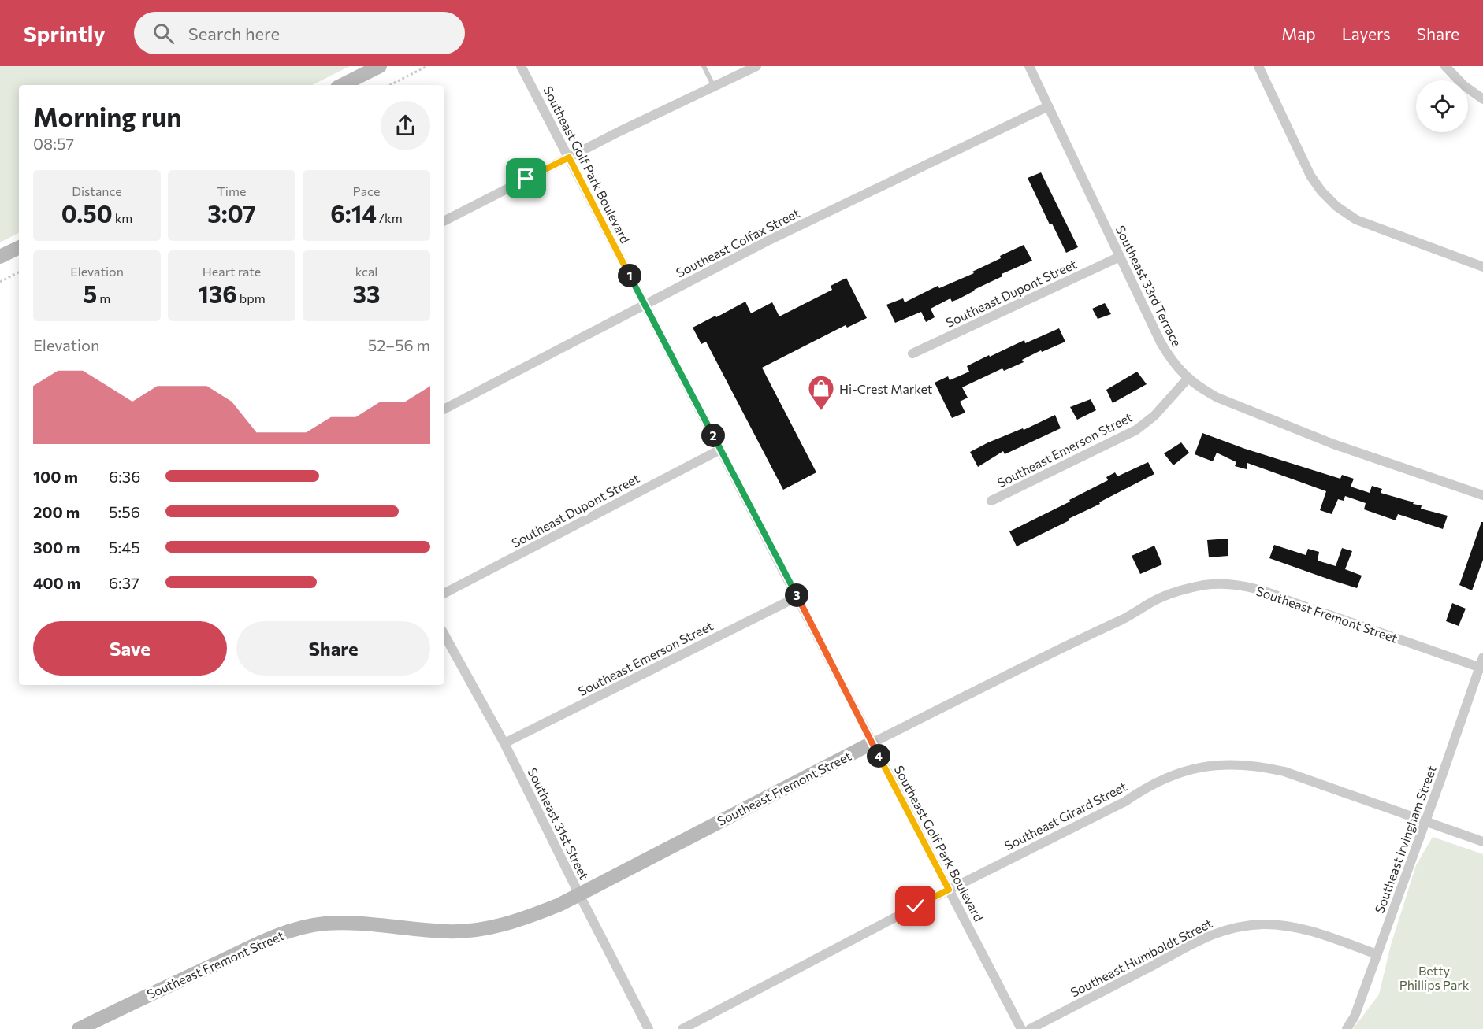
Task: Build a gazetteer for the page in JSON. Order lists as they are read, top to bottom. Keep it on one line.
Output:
{"streets":{"street":["Southeast Golf Park Boulevard","Southeast Colfax Street","Southeast 33rd Terrace","Southeast Dupont Street","Southeast Emerson Street","Southeast Fremont Street","Southeast Girard Street","Southeast 31st Street","Southeast Irvingham Street","Southeast Humboldt Street"]},"crossings":[["Southeast Golf Park Boulevard","Southeast Colfax Street"],["Southeast Golf Park Boulevard","Southeast Dupont Street"],["Southeast Golf Park Boulevard","Southeast Emerson Street"],["Southeast Golf Park Boulevard","Southeast Fremont Street"],["Southeast Golf Park Boulevard","Southeast Girard Street"],["Southeast Colfax Street","Southeast 33rd Terrace"],["Southeast 33rd Terrace","Southeast Dupont Street"],["Southeast 33rd Terrace","Southeast Emerson Street"],["Southeast Emerson Street","Southeast 31st Street"],["Southeast Fremont Street","Southeast 31st Street"],["Southeast Fremont Street","Southeast Irvingham Street"],["Southeast Girard Street","Southeast Irvingham Street"],["Southeast Irvingham Street","Southeast Humboldt Street"]],"parks":["Betty Phillips Park"],"places":{"shop":["Hi-Crest Market"]},"page":{"header":"Sprintly","search":"Search here","nav":["Map","Layers","Share"],"heading":["Morning run","08:57"],"stats":[["Distance","0.50 km"],["Time","3:07"],["Pace","6:14 /km"],["Elevation","5 m"],["Heart rate","136 bpm"],["kcal","33"]],"pins":["1","2","3","4"],"chart":["Elevation","52–56 m"],"list":[{"name":"100 m","note":"6:36"},{"name":"200 m","note":"5:56"},{"name":"300 m","note":"5:45"},{"name":"400 m","note":"6:37"}],"buttons":["Save","Share"]}}
